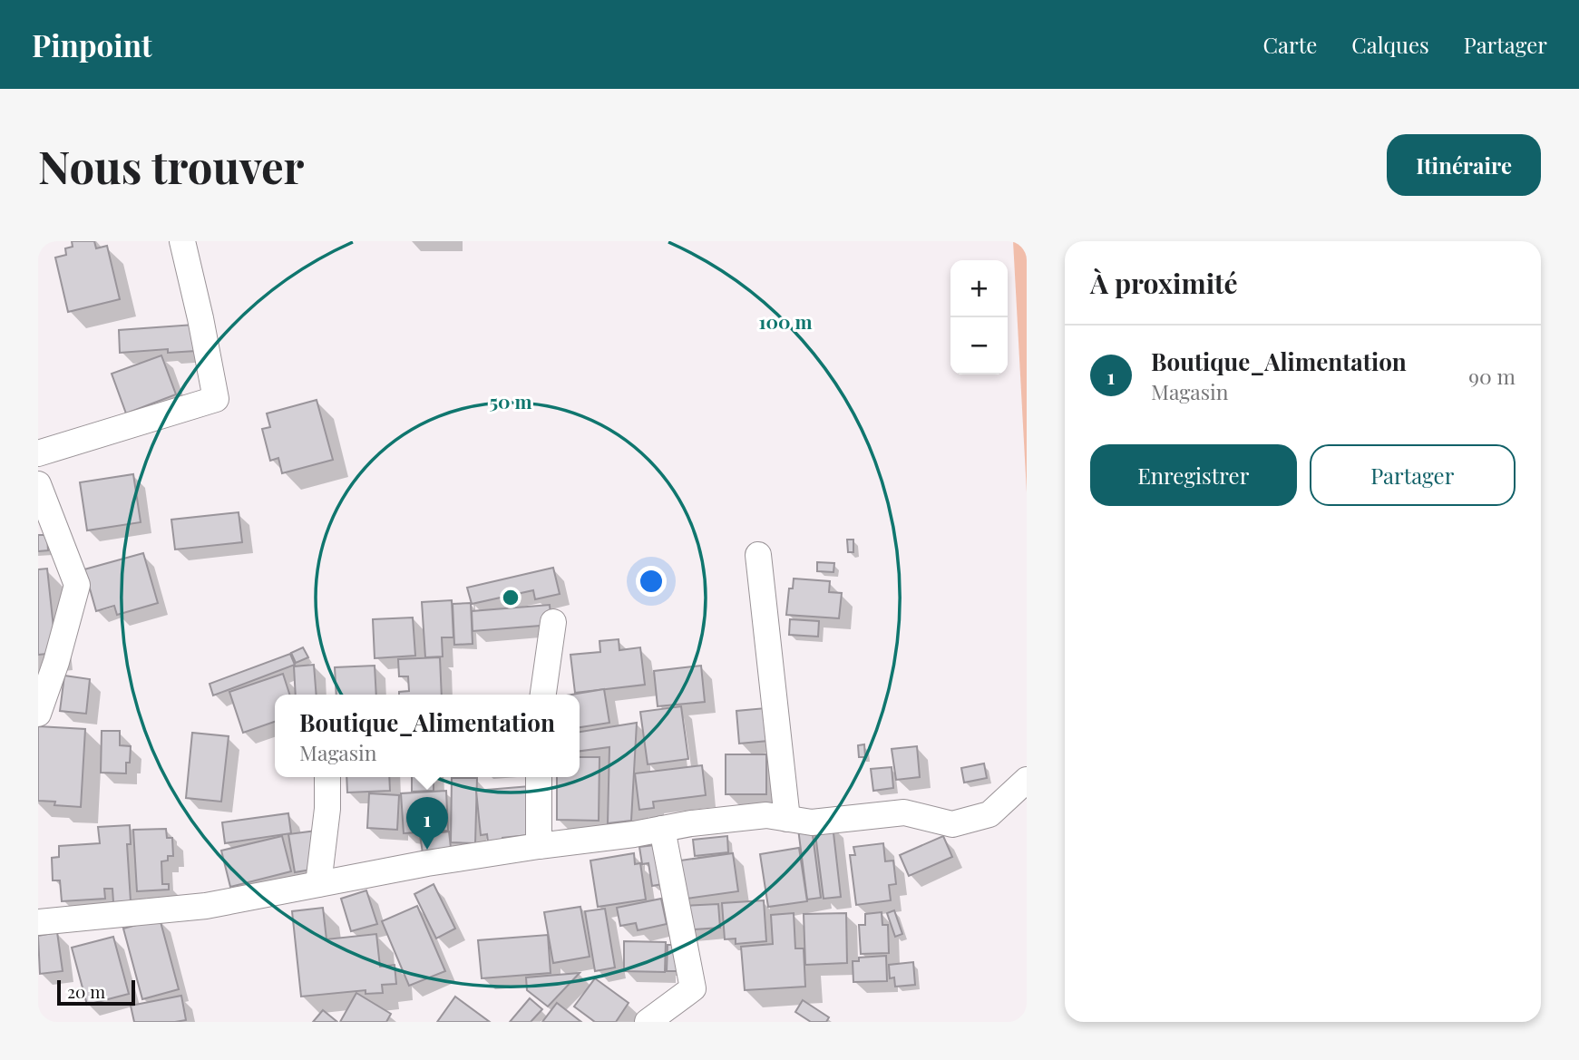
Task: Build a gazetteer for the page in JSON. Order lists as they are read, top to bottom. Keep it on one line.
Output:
{"scale_bar":"20 m","page":{"header":"Pinpoint","nav":["Carte","Calques","Partager"],"buttons":["Itinéraire",["Enregistrer","Partager"]],"title":"Nous trouver","heading":"À proximité","map_buttons":["+","−"],"list":[{"mark":"1","name":"Boutique_Alimentation","note":"Magasin","value":"90 m"}],"popup":["Boutique_Alimentation","Magasin"],"pins":"1","scale":"20 m"},"rings":["100 m","50 m"]}
